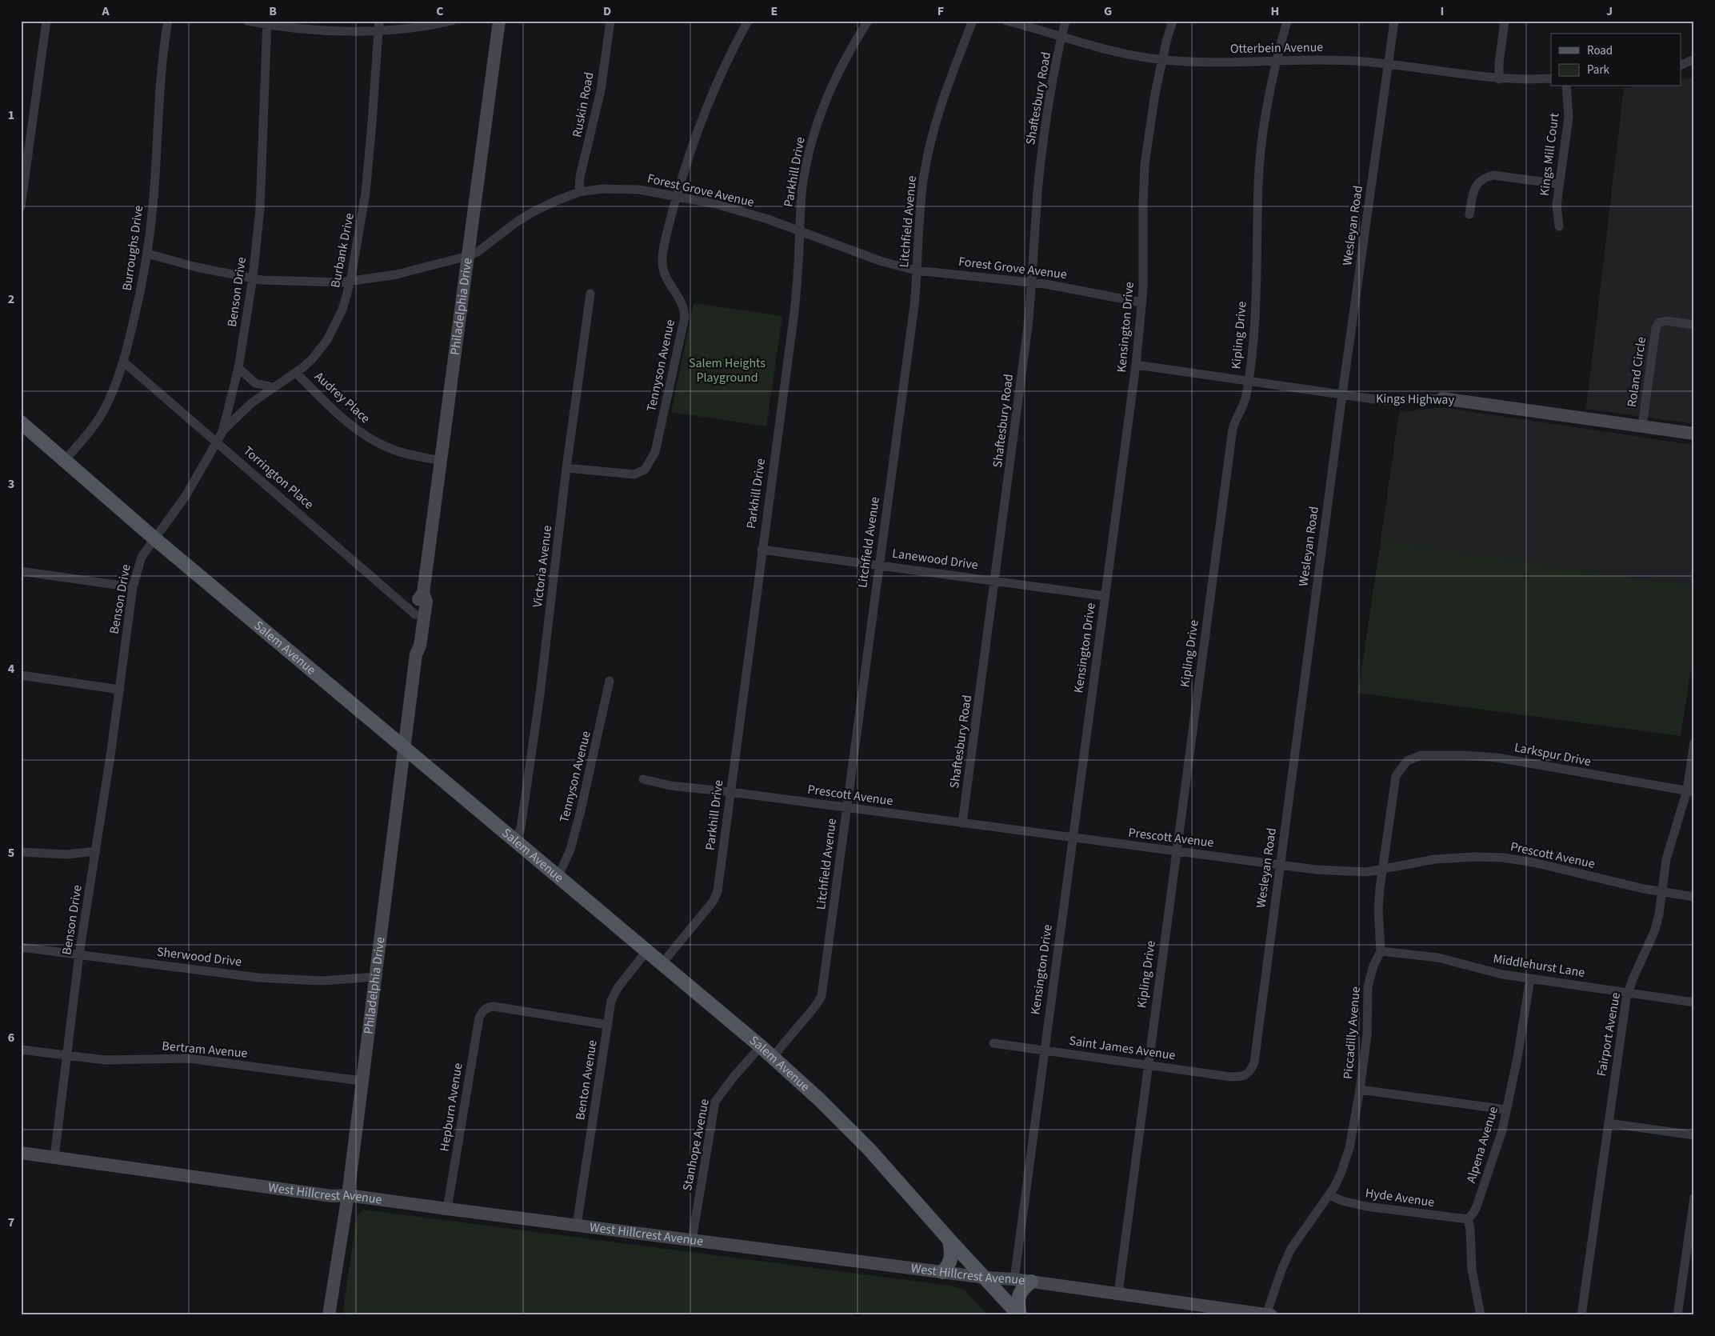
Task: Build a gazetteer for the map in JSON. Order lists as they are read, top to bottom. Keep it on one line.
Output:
{"streets":{"main road":["Salem Avenue"],"street":["Otterbein Avenue","Shaftesbury Road","Ruskin Road","Kings Mill Court","Parkhill Drive","Forest Grove Avenue","Litchfield Avenue","Wesleyan Road","Burroughs Drive","Burbank Drive","Benson Drive","Philadelphia Drive","Kensington Drive","Kipling Drive","Tennyson Avenue","Roland Circle","Audrey Place","Kings Highway","Torrington Place","Lanewood Drive","Victoria Avenue","Larkspur Drive","Prescott Avenue","Sherwood Drive","Middlehurst Lane","Piccadilly Avenue","Fairport Avenue","Saint James Avenue","Bertram Avenue","Benton Avenue","Hepburn Avenue","Stanhope Avenue","Alpena Avenue","West Hillcrest Avenue","Hyde Avenue"]},"crossings":[["Otterbein Avenue","Shaftesbury Road"],["Otterbein Avenue","Wesleyan Road"],["Otterbein Avenue","Kensington Drive"],["Otterbein Avenue","Kipling Drive"],["Shaftesbury Road","Forest Grove Avenue"],["Shaftesbury Road","Lanewood Drive"],["Shaftesbury Road","Prescott Avenue"],["Ruskin Road","Forest Grove Avenue"],["Parkhill Drive","Forest Grove Avenue"],["Parkhill Drive","Lanewood Drive"],["Parkhill Drive","Salem Avenue"],["Parkhill Drive","Prescott Avenue"],["Forest Grove Avenue","Litchfield Avenue"],["Forest Grove Avenue","Burroughs Drive"],["Forest Grove Avenue","Burbank Drive"],["Forest Grove Avenue","Benson Drive"],["Forest Grove Avenue","Philadelphia Drive"],["Forest Grove Avenue","Kensington Drive"],["Forest Grove Avenue","Tennyson Avenue"],["Litchfield Avenue","Lanewood Drive"],["Litchfield Avenue","Salem Avenue"],["Litchfield Avenue","Prescott Avenue"],["Wesleyan Road","Kings Highway"],["Wesleyan Road","Prescott Avenue"],["Wesleyan Road","Saint James Avenue"],["Burroughs Drive","Torrington Place"],["Burroughs Drive","Salem Avenue"],["Burbank Drive","Benson Drive"],["Burbank Drive","Audrey Place"],["Benson Drive","Torrington Place"],["Benson Drive","Salem Avenue"],["Benson Drive","Sherwood Drive"],["Benson Drive","Bertram Avenue"],["Benson Drive","West Hillcrest Avenue"],["Philadelphia Drive","Audrey Place"],["Philadelphia Drive","Torrington Place"],["Philadelphia Drive","Salem Avenue"],["Philadelphia Drive","Sherwood Drive"],["Philadelphia Drive","Bertram Avenue"],["Philadelphia Drive","West Hillcrest Avenue"],["Kensington Drive","Kings Highway"],["Kensington Drive","Lanewood Drive"],["Kensington Drive","Prescott Avenue"],["Kensington Drive","Saint James Avenue"],["Kensington Drive","West Hillcrest Avenue"],["Kipling Drive","Kings Highway"],["Kipling Drive","Prescott Avenue"],["Kipling Drive","Saint James Avenue"],["Kipling Drive","West Hillcrest Avenue"],["Tennyson Avenue","Victoria Avenue"],["Tennyson Avenue","Salem Avenue"],["Roland Circle","Kings Highway"],["Victoria Avenue","Salem Avenue"],["Salem Avenue","Benton Avenue"],["Salem Avenue","Stanhope Avenue"],["Salem Avenue","West Hillcrest Avenue"],["Larkspur Drive","Piccadilly Avenue"],["Larkspur Drive","Fairport Avenue"],["Prescott Avenue","Piccadilly Avenue"],["Prescott Avenue","Fairport Avenue"],["Middlehurst Lane","Piccadilly Avenue"],["Middlehurst Lane","Fairport Avenue"],["Middlehurst Lane","Alpena Avenue"],["Piccadilly Avenue","West Hillcrest Avenue"],["Piccadilly Avenue","Hyde Avenue"],["Benton Avenue","Hepburn Avenue"],["Benton Avenue","West Hillcrest Avenue"],["Hepburn Avenue","West Hillcrest Avenue"],["Stanhope Avenue","West Hillcrest Avenue"],["Alpena Avenue","Hyde Avenue"]],"parks":["Salem Heights Playground"],"legend":["Road","Park"],"grid":{"columns":["A","B","C","D","E","F","G","H","I","J"],"rows":["1","2","3","4","5","6","7"]}}
